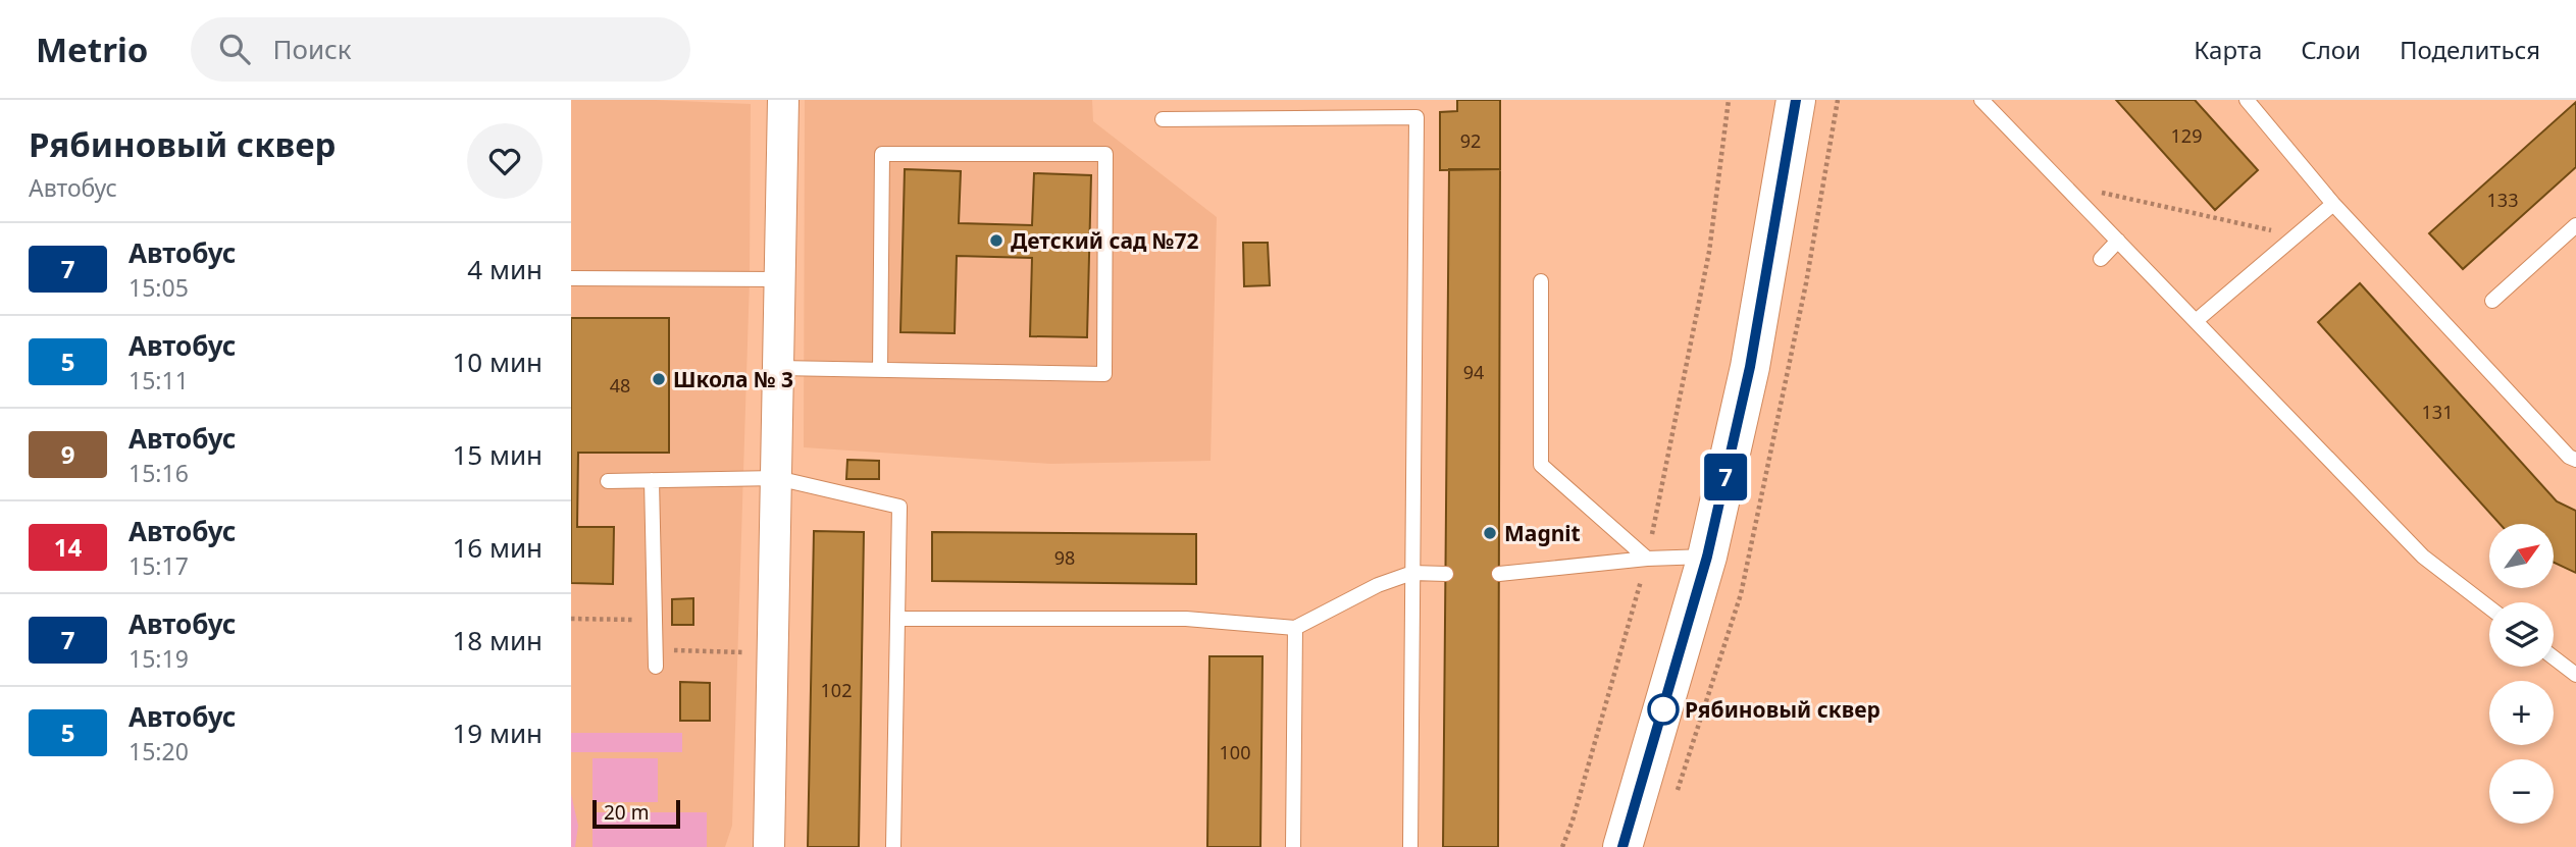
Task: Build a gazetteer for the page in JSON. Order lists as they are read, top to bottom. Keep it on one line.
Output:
{"places":["Детский сад №72","Школа № 3","Magnit","Рябиновый сквер"],"lines":["bus line 7"],"house_numbers":["129","92","133","94","48","131","98","102","100"],"scale_bar":"20 m","north":"top right","page":{"header":"Metrio","search":"Поиск","nav":["Карта","Слои","Поделиться"],"heading":["Рябиновый сквер","Автобус"],"on_map":"7","list":[{"mark":"7","name":"Автобус","note":"15:05","value":"4 мин"},{"mark":"5","name":"Автобус","note":"15:11","value":"10 мин"},{"mark":"9","name":"Автобус","note":"15:16","value":"15 мин"},{"mark":"14","name":"Автобус","note":"15:17","value":"16 мин"},{"mark":"7","name":"Автобус","note":"15:19","value":"18 мин"},{"mark":"5","name":"Автобус","note":"15:20","value":"19 мин"}],"map_buttons":["+","−"],"scale":"20 m"}}
